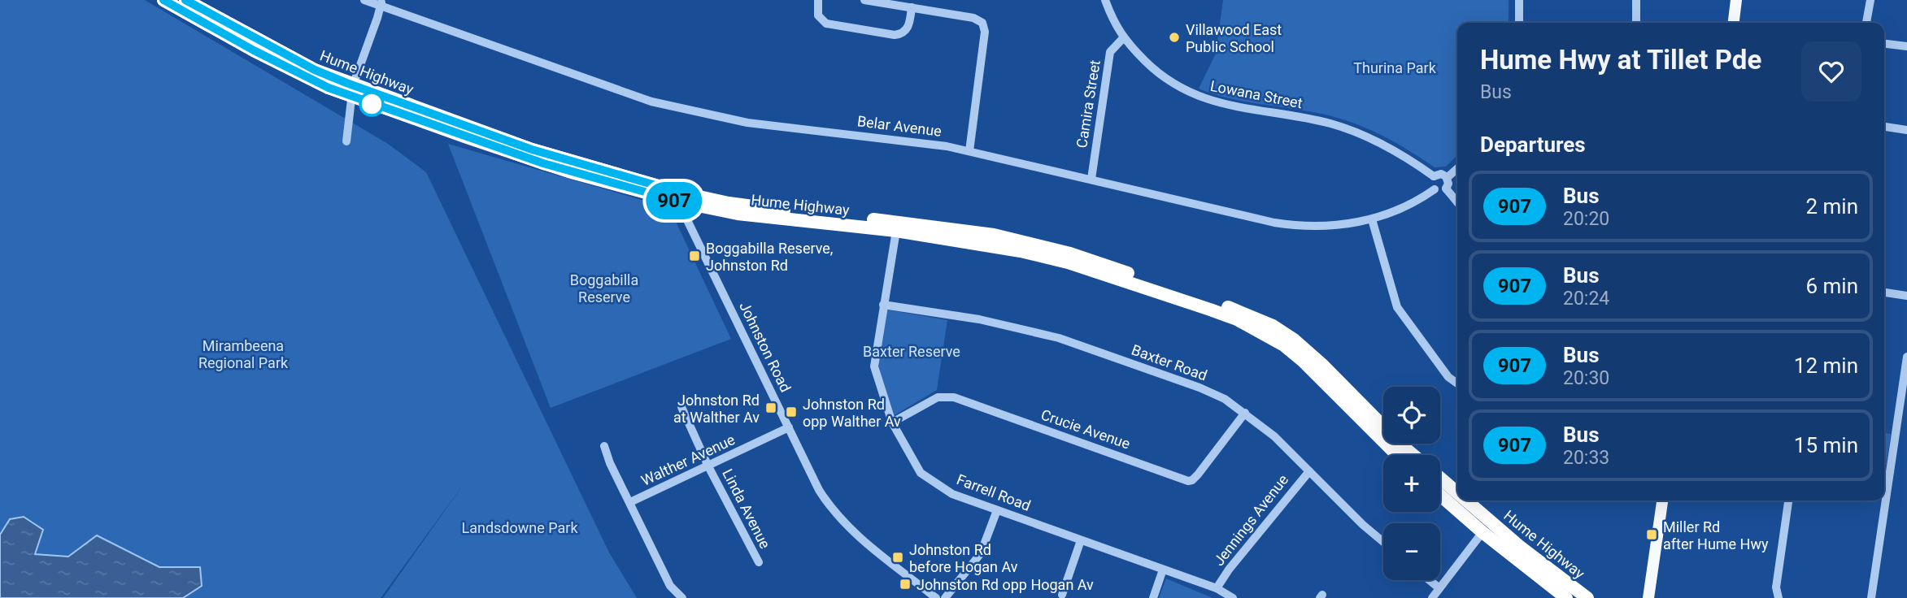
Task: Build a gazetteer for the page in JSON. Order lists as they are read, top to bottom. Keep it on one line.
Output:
{"streets":{"highway":["Hume Highway"],"street":["Lowana Street","Camira Street","Belar Avenue","Johnston Road","Baxter Road","Crucie Avenue","Walther Avenue","Farrell Road","Linda Avenue","Jennings Avenue"]},"crossings":[["Hume Highway","Johnston Road"],["Hume Highway","Farrell Road"],["Lowana Street","Camira Street"],["Lowana Street","Belar Avenue"],["Camira Street","Belar Avenue"],["Johnston Road","Walther Avenue"],["Baxter Road","Crucie Avenue"],["Baxter Road","Farrell Road"],["Baxter Road","Jennings Avenue"],["Crucie Avenue","Farrell Road"],["Walther Avenue","Linda Avenue"],["Farrell Road","Jennings Avenue"]],"parks":["Thurina Park","Boggabilla Reserve","Mirambeena Regional Park","Baxter Reserve","Landsdowne Park"],"places":{"other":["Villawood East Public School"],"transit":["Boggabilla Reserve, Johnston Rd","Johnston Rd at Walther Av","Johnston Rd opp Walther Av","Miller Rd after Hume Hwy","Johnston Rd before Hogan Av","Johnston Rd opp Hogan Av"]},"lines":["bus line 907"],"page":{"on_map":"907","heading":[["Hume Hwy at Tillet Pde","Bus"],"Departures"],"list":[{"mark":"907","name":"Bus","note":"20:20","value":"2 min"},{"mark":"907","name":"Bus","note":"20:24","value":"6 min"},{"mark":"907","name":"Bus","note":"20:30","value":"12 min"},{"mark":"907","name":"Bus","note":"20:33","value":"15 min"}],"map_buttons":["+","−"]}}
